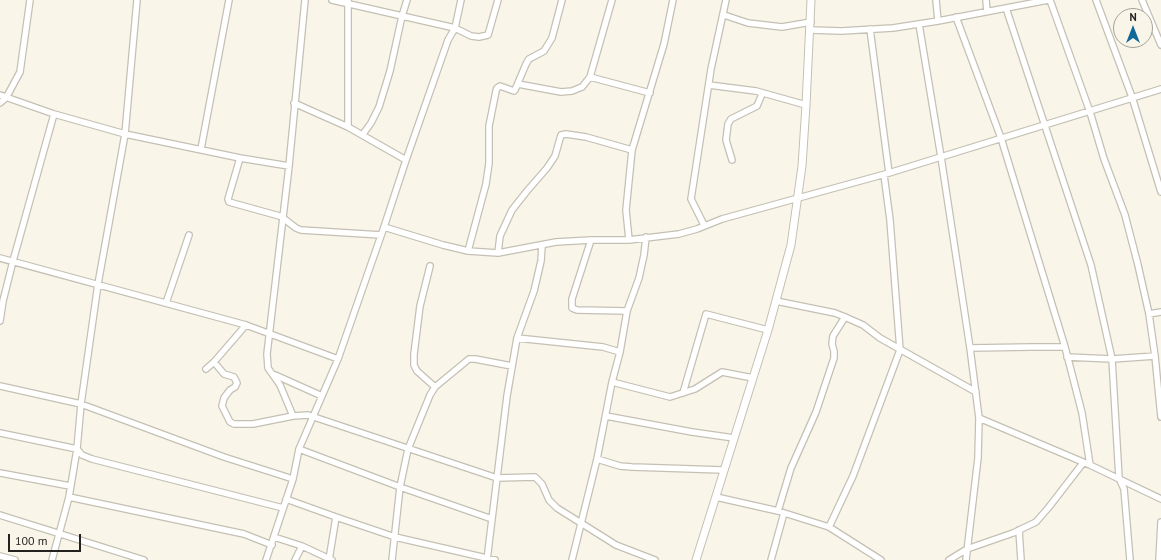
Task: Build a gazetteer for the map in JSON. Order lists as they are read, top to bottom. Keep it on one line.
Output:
{"scale_bar":"100 m","north":"top"}
